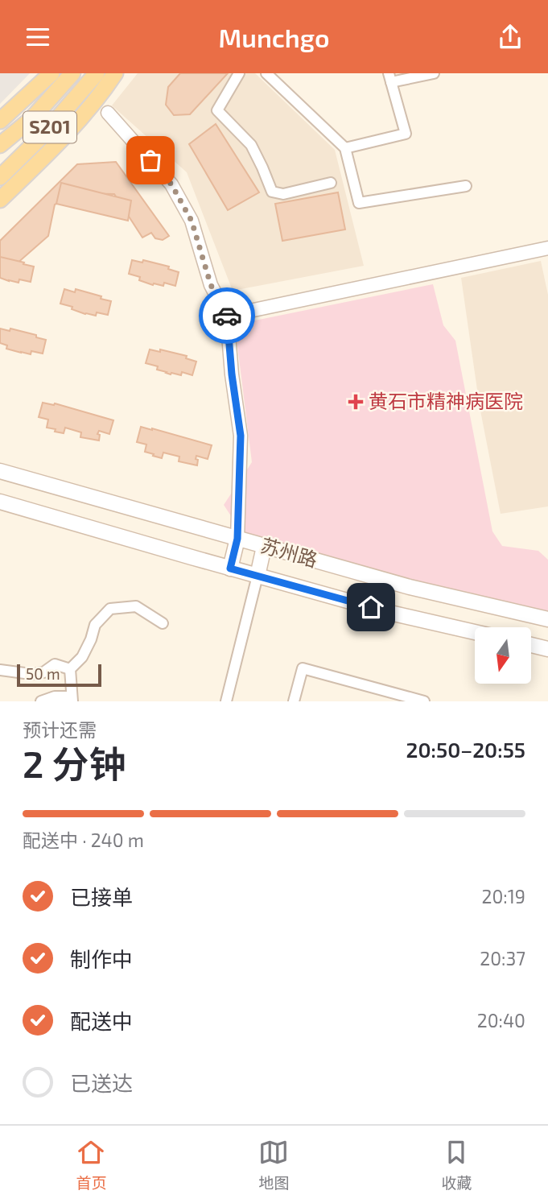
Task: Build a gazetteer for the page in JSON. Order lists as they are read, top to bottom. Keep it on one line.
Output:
{"streets":{"main road":["S201","苏州路"]},"places":{"health":["黄石市精神病医院"]},"scale_bar":"50 m","north":"bottom","page":{"header":"Munchgo","scale":"50 m","heading":["2 分钟","预计还需","20:50–20:55"],"bar":"配送中 · 240 m","list":[["已接单","20:19"],["制作中","20:37"],["配送中","20:40"],"已送达"],"tabs":["首页","地图","收藏"]}}
